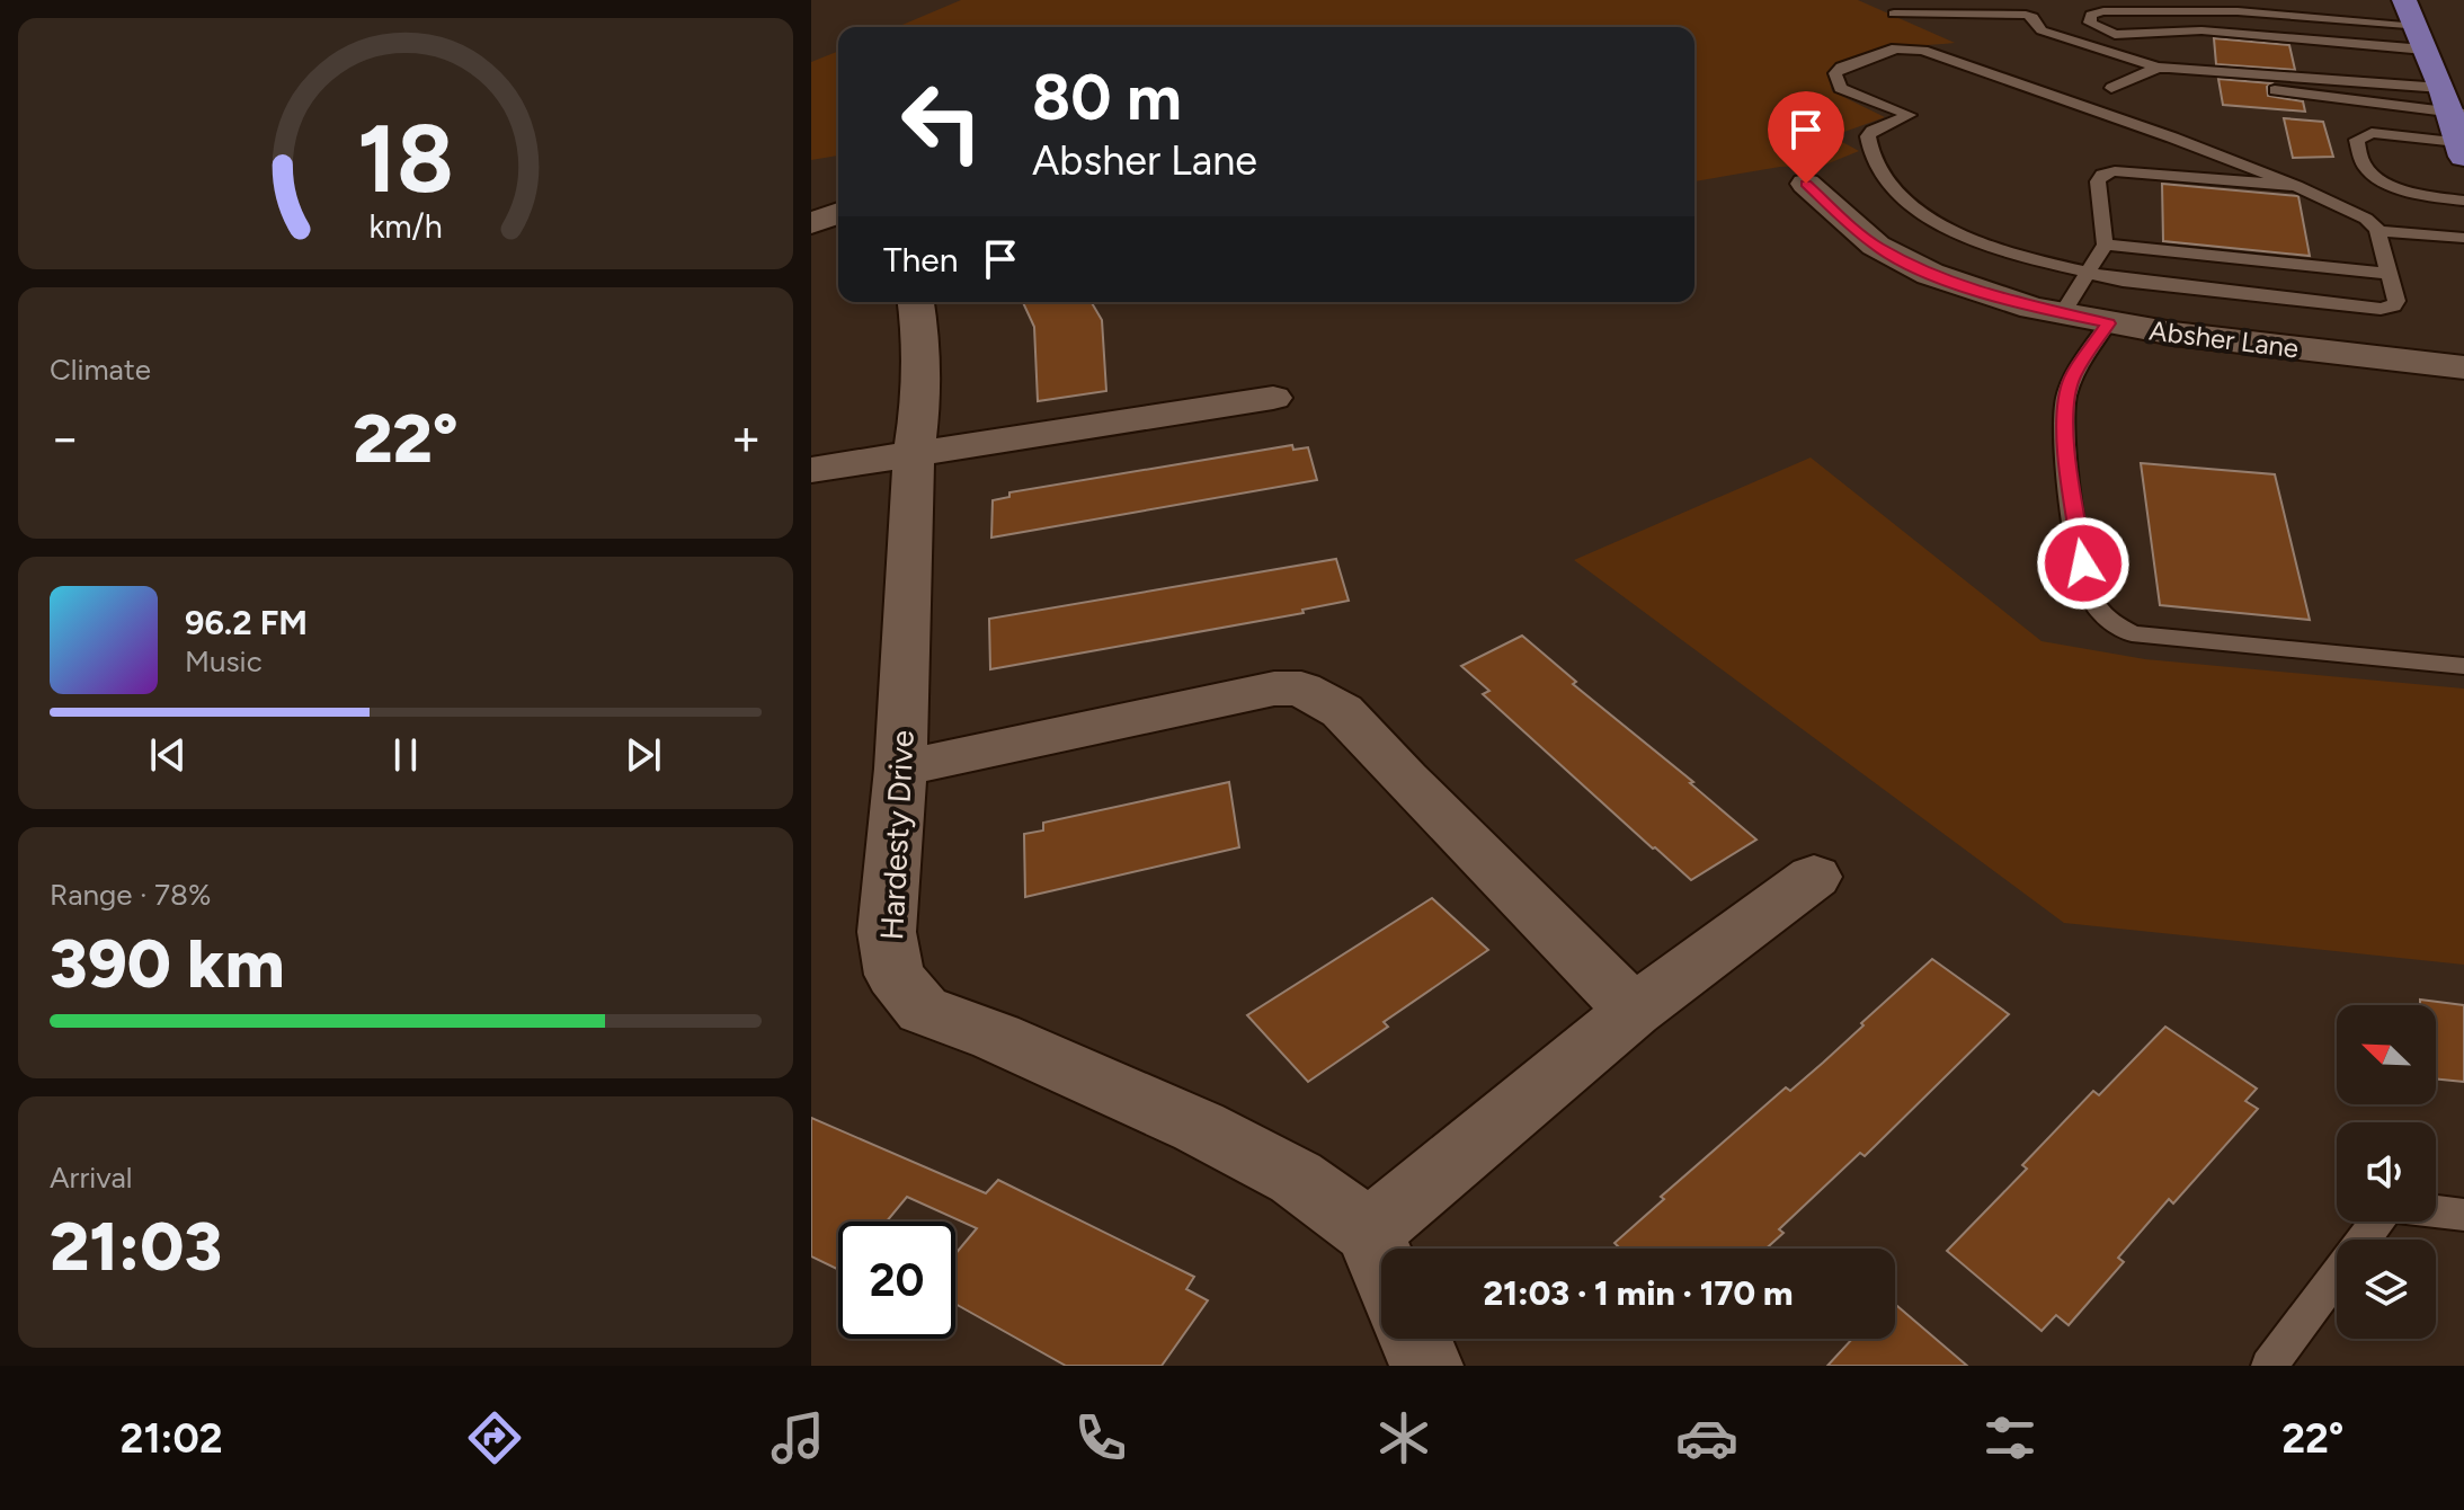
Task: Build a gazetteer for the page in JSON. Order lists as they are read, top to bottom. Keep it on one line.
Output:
{"streets":{"street":["Absher Lane","Hardesty Drive"]},"north":"top left","page":{"turn":["80 m","Absher Lane"],"then":"Then","tile":["Climate",["Range · 78%","390 km"],["Arrival","21:03"]],"heat":["−","22°","+"],"song":["96.2 FM","Music"],"limit":"20","trip":"21:03 · 1 min · 170 m","tabs":["21:02","22°"],"gauge":["18","km/h"]}}
